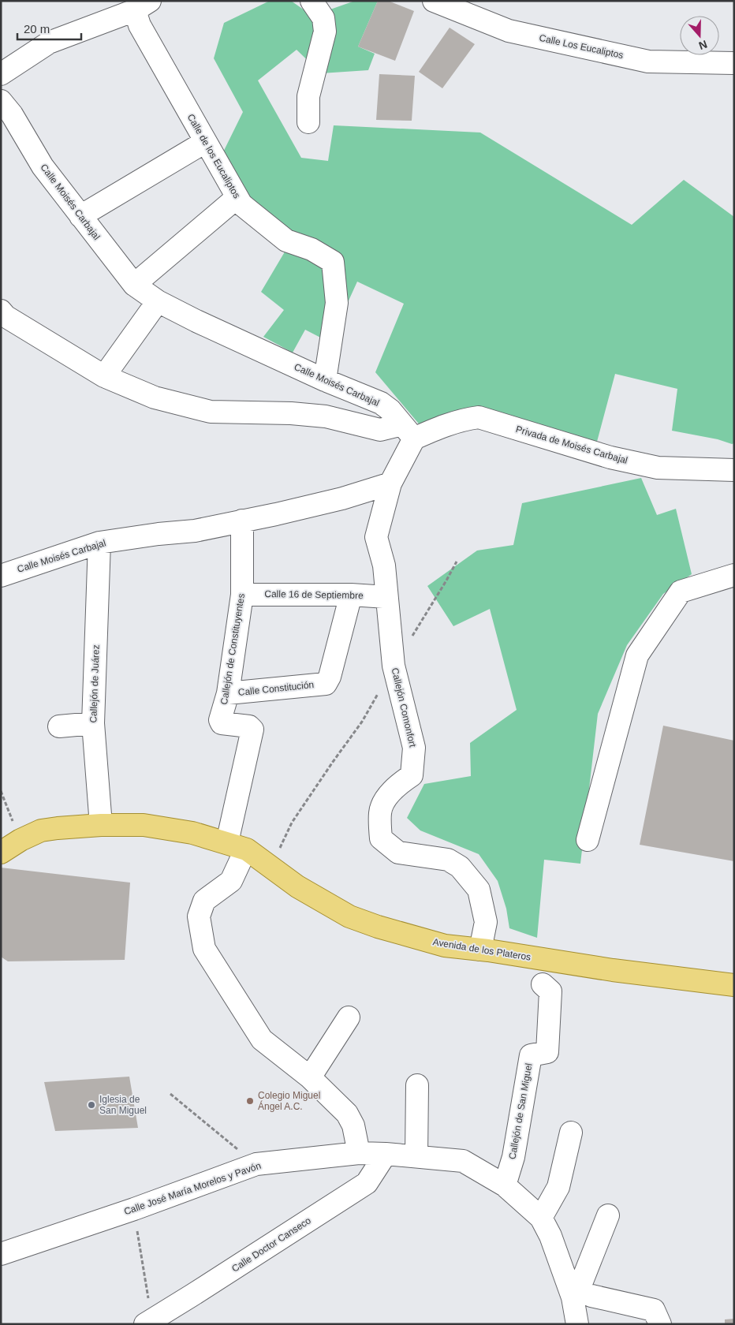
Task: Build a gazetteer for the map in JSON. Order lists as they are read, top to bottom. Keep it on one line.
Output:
{"streets":{"main road":["Avenida de los Plateros"],"street":["Calle Los Eucaliptos","Calle de los Eucaliptos","Calle Moisés Carbajal","Privada de Moisés Carbajal","Calle 16 de Septiembre","Callejón de Constituyentes","Callejón de Juárez","Calle Constitución","Callejón Comonfort","Callejón de San Miguel","Calle José María Morelos y Pavón","Calle Doctor Canseco"]},"crossings":[["Calle de los Eucaliptos","Calle Moisés Carbajal"],["Calle Moisés Carbajal","Privada de Moisés Carbajal"],["Calle Moisés Carbajal","Callejón de Constituyentes"],["Calle Moisés Carbajal","Callejón de Juárez"],["Calle Moisés Carbajal","Callejón Comonfort"],["Calle 16 de Septiembre","Callejón de Constituyentes"],["Calle 16 de Septiembre","Calle Constitución"],["Calle 16 de Septiembre","Callejón Comonfort"],["Callejón de Constituyentes","Calle Constitución"],["Callejón de Constituyentes","Avenida de los Plateros"],["Callejón de Juárez","Avenida de los Plateros"],["Callejón Comonfort","Avenida de los Plateros"],["Callejón de San Miguel","Calle José María Morelos y Pavón"],["Calle José María Morelos y Pavón","Calle Doctor Canseco"]],"places":["Colegio Miguel Ángel A.C.","Iglesia de San Miguel"],"scale_bar":"20 m","north":"bottom"}
